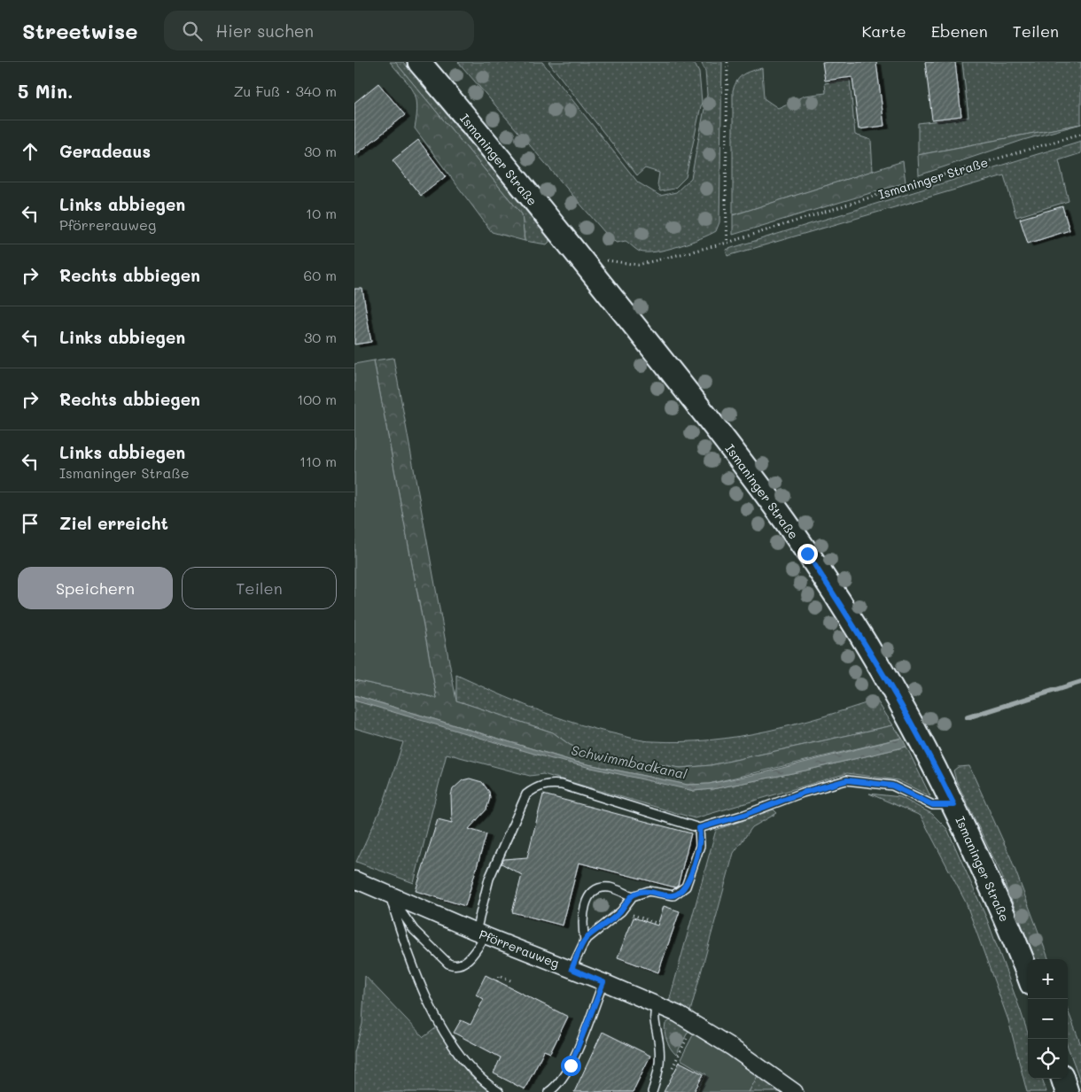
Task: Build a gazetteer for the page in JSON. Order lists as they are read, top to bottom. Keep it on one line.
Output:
{"streets":{"main road":["Ismaninger Straße"],"street":["Pförrerauweg"]},"water":["Schwimmbadkanal"],"page":{"header":"Streetwise","search":"Hier suchen","nav":["Karte","Ebenen","Teilen"],"heading":["5 Min.","Zu Fuß · 340 m"],"list":[["Geradeaus","30 m"],["Links abbiegen","Pförrerauweg","10 m"],["Rechts abbiegen","60 m"],["Links abbiegen","30 m"],["Rechts abbiegen","100 m"],["Links abbiegen","Ismaninger Straße","110 m"],"Ziel erreicht"],"buttons":["Speichern","Teilen"],"map_buttons":["+","−"]}}
